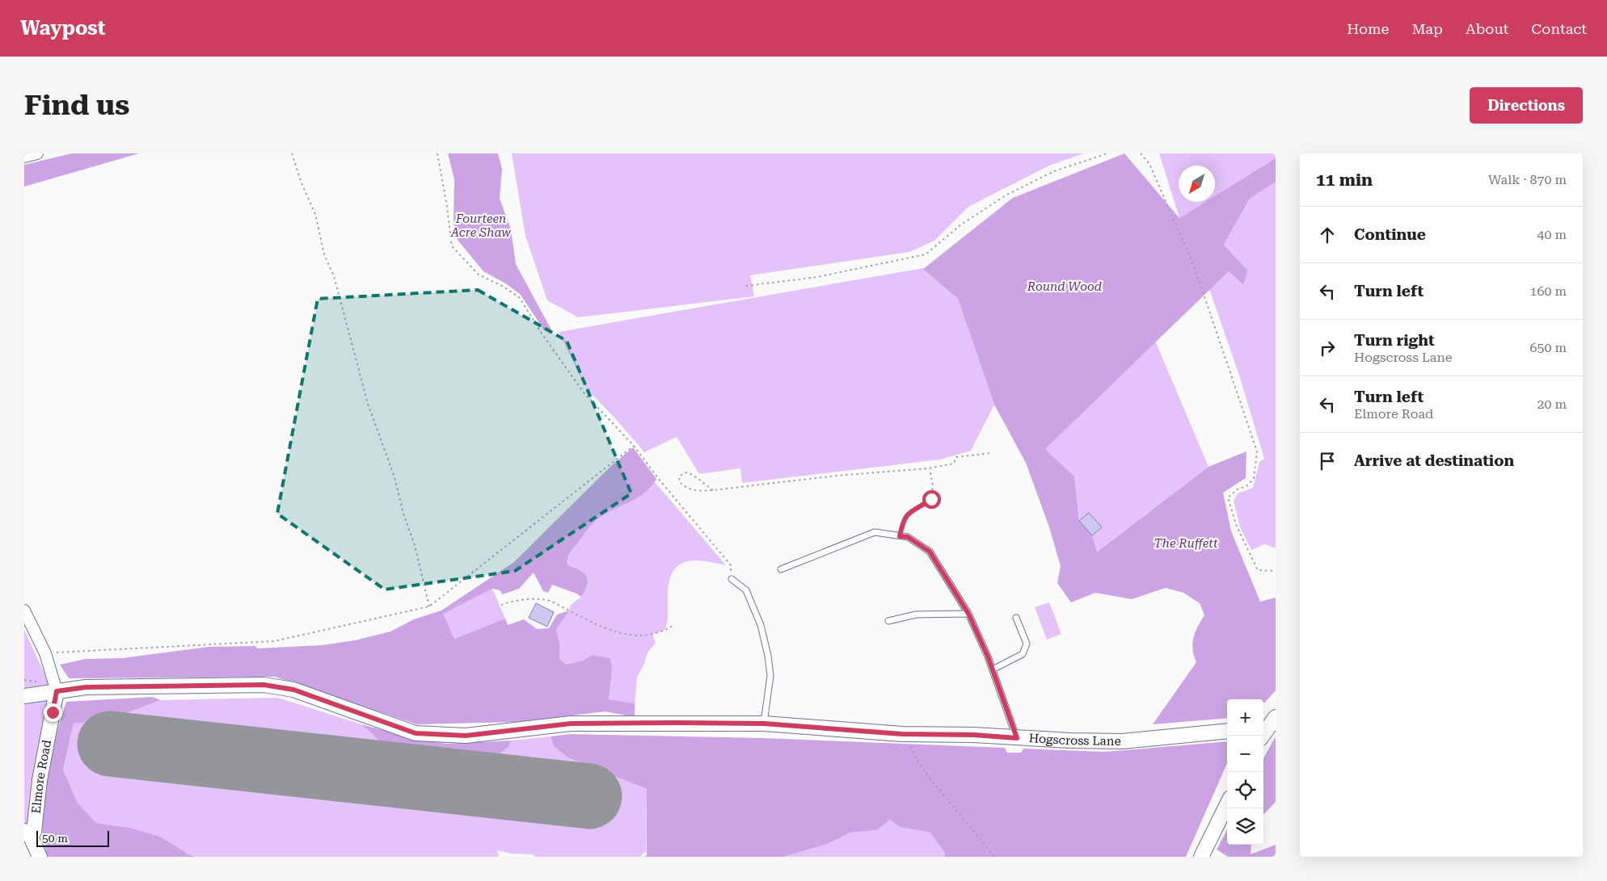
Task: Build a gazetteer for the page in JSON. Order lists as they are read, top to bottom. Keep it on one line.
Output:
{"streets":{"street":["Hogscross Lane","Elmore Road"]},"crossings":[["Hogscross Lane","Elmore Road"]],"parks":["Fourteen Acre Shaw","Round Wood","The Ruffett"],"scale_bar":"50 m","north":"bottom left","page":{"header":"Waypost","nav":["Home","Map","About","Contact"],"buttons":"Directions","title":"Find us","heading":["11 min","Walk · 870 m"],"list":[["Continue","40 m"],["Turn left","160 m"],["Turn right","Hogscross Lane","650 m"],["Turn left","Elmore Road","20 m"],"Arrive at destination"],"map_buttons":["+","−"],"scale":"50 m"}}
